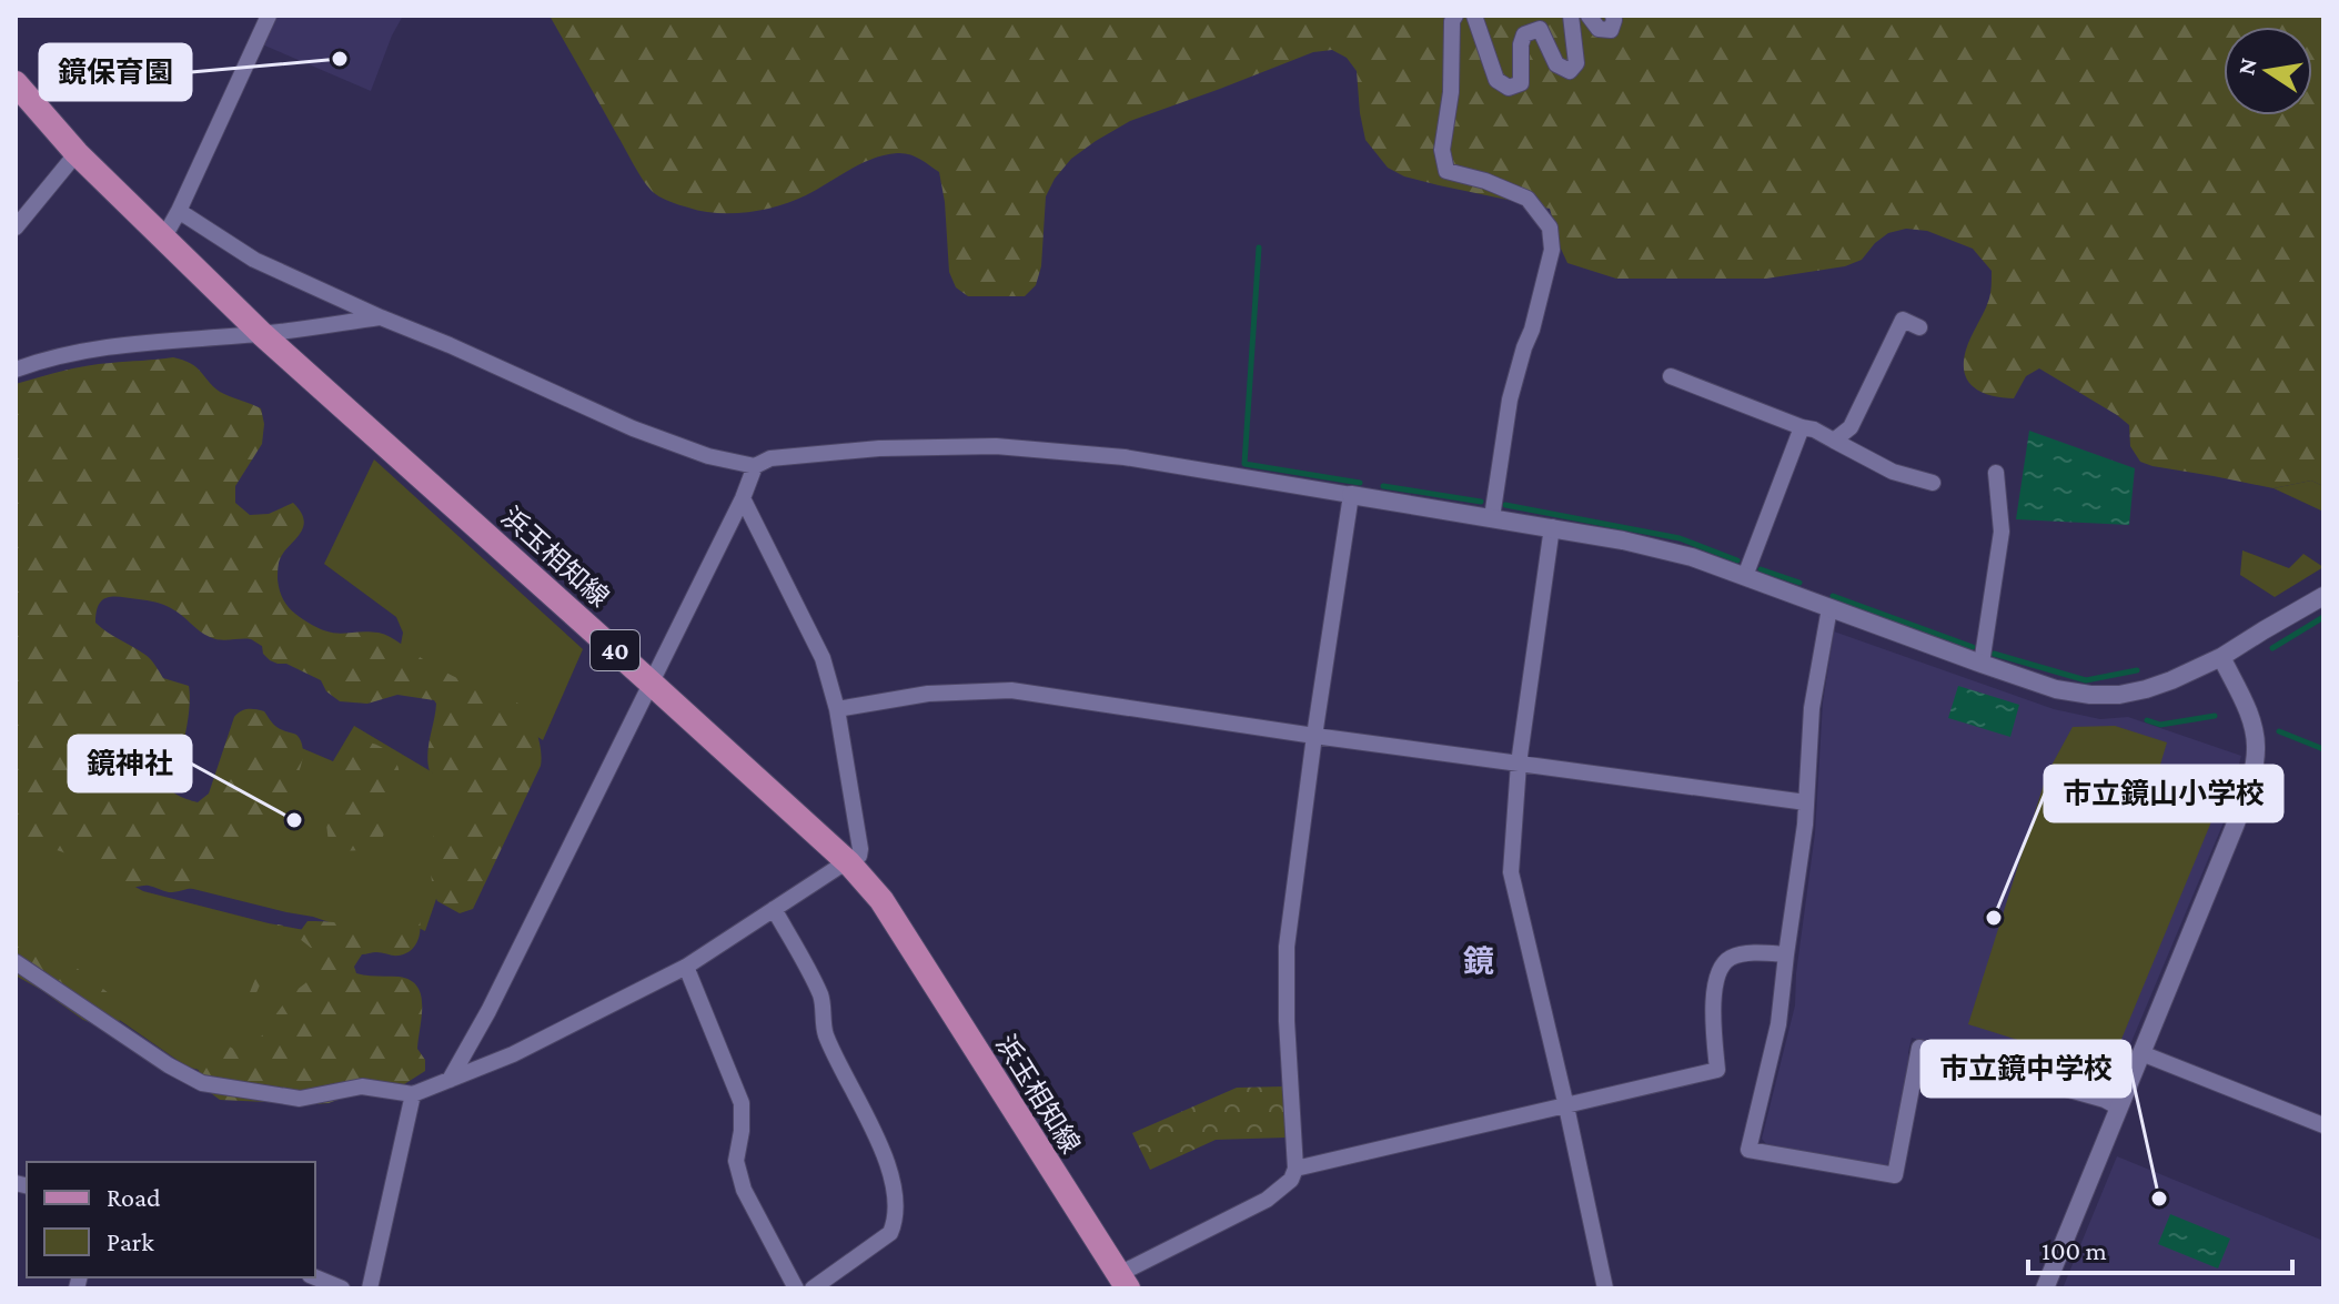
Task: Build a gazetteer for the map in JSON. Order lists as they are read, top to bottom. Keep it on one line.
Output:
{"streets":{"main road":["浜玉相知線","40"]},"districts":["鏡"],"places":["鏡保育園","鏡神社","市立鏡山小学校","市立鏡中学校"],"legend":["Road","Park"],"scale_bar":"100 m","north":"left"}
